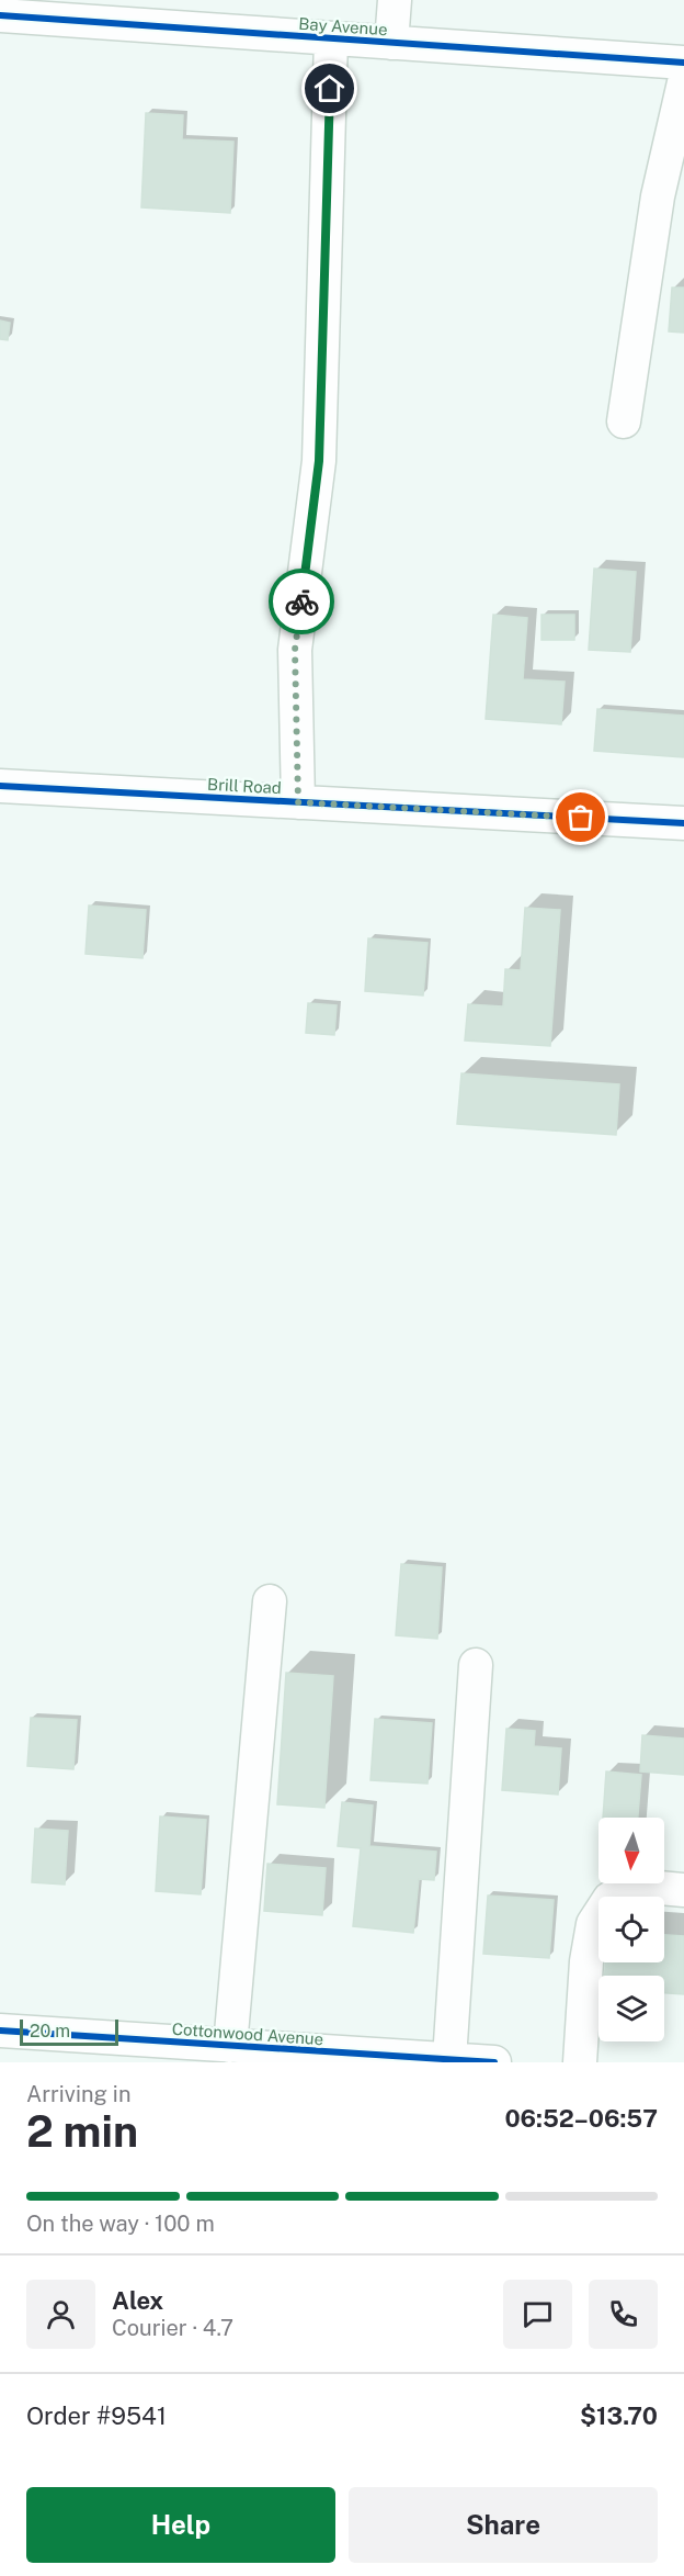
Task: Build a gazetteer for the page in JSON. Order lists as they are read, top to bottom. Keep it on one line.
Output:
{"streets":{"street":["Bay Avenue","Brill Road","Cottonwood Avenue"]},"scale_bar":"20 m","north":"bottom","page":{"scale":"20 m","heading":["2 min","Arriving in","06:52–06:57"],"panel":["Alex","Courier · 4.7","Order #9541","$13.70"],"bar":"On the way · 100 m","buttons":["Help","Share"]}}
